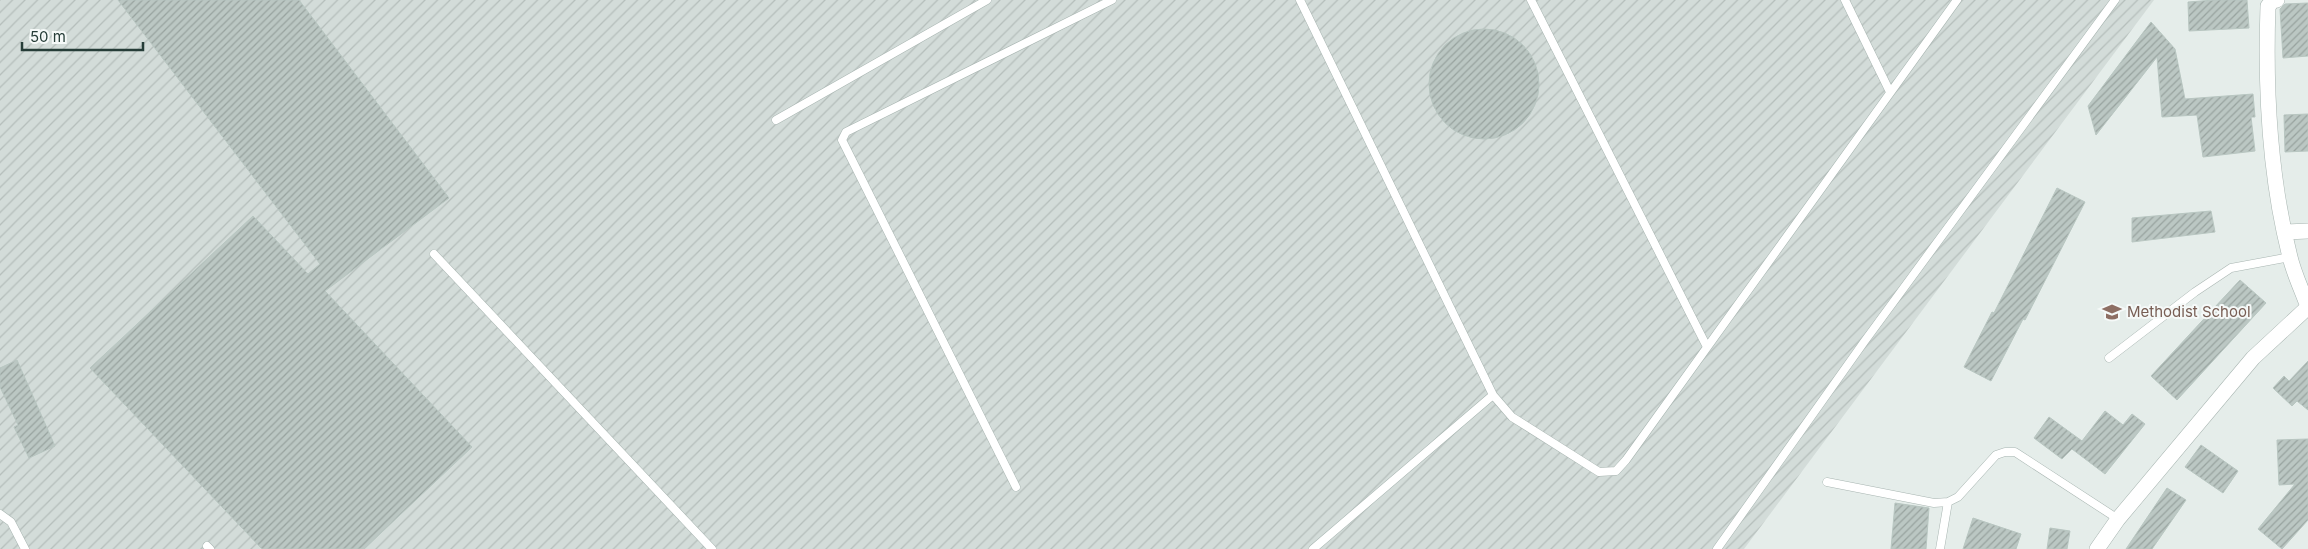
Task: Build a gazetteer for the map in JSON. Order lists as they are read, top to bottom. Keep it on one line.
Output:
{"places":{"school or university":["Methodist School"]},"scale_bar":"50 m"}
